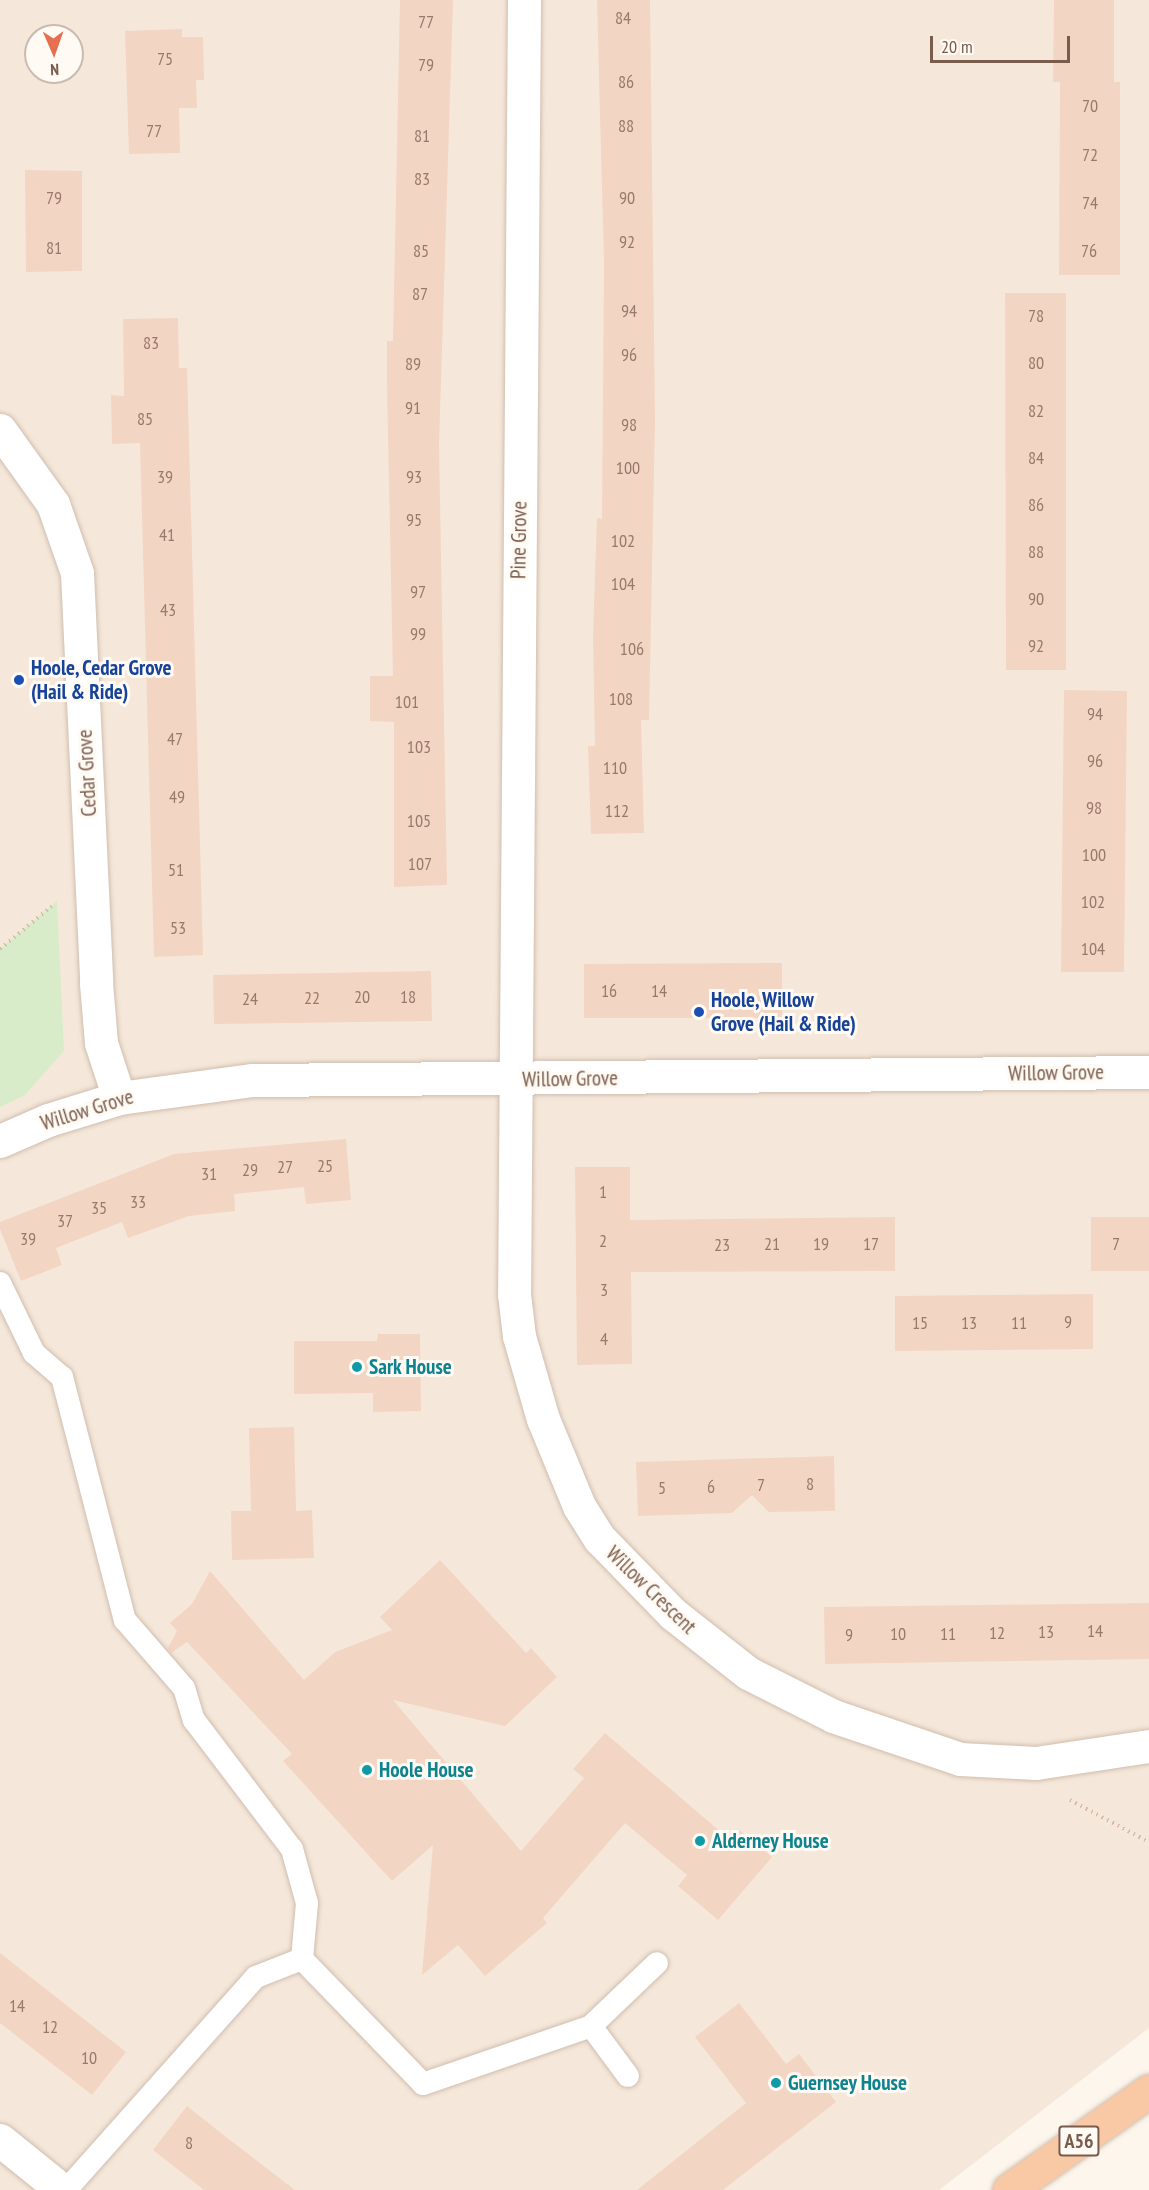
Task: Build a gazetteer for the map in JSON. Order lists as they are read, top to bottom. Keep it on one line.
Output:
{"streets":{"highway":["A56"],"street":["Pine Grove","Cedar Grove","Willow Grove","Willow Crescent"]},"crossings":[["Pine Grove","Willow Grove"],["Pine Grove","Willow Crescent"],["Cedar Grove","Willow Grove"],["Willow Grove","Willow Crescent"]],"places":["Hoole, Cedar Grove (Hail & Ride)","Hoole, Willow Grove (Hail & Ride)","Sark House","Hoole House","Alderney House","Guernsey House"],"house_numbers":["84","77","75","79","86","70","88","77","81","72","83","79","90","74","92","81","85","76","87","94","78","83","96","80","89","91","82","85","98","84","100","39","93","86","95","41","102","88","104","97","90","43","99","92","106","108","101","94","47","103","96","110","49","98","112","105","100","107","51","102","53","104","16","14","20","18","22","24","25","27","29","31","1","33","35","37","39","2","21","19","17","7","23","3","9","15","13","11","4","8","7","6","5","14","13","12","10","11","9","14","12","10","8"],"scale_bar":"20 m","north":"bottom"}
